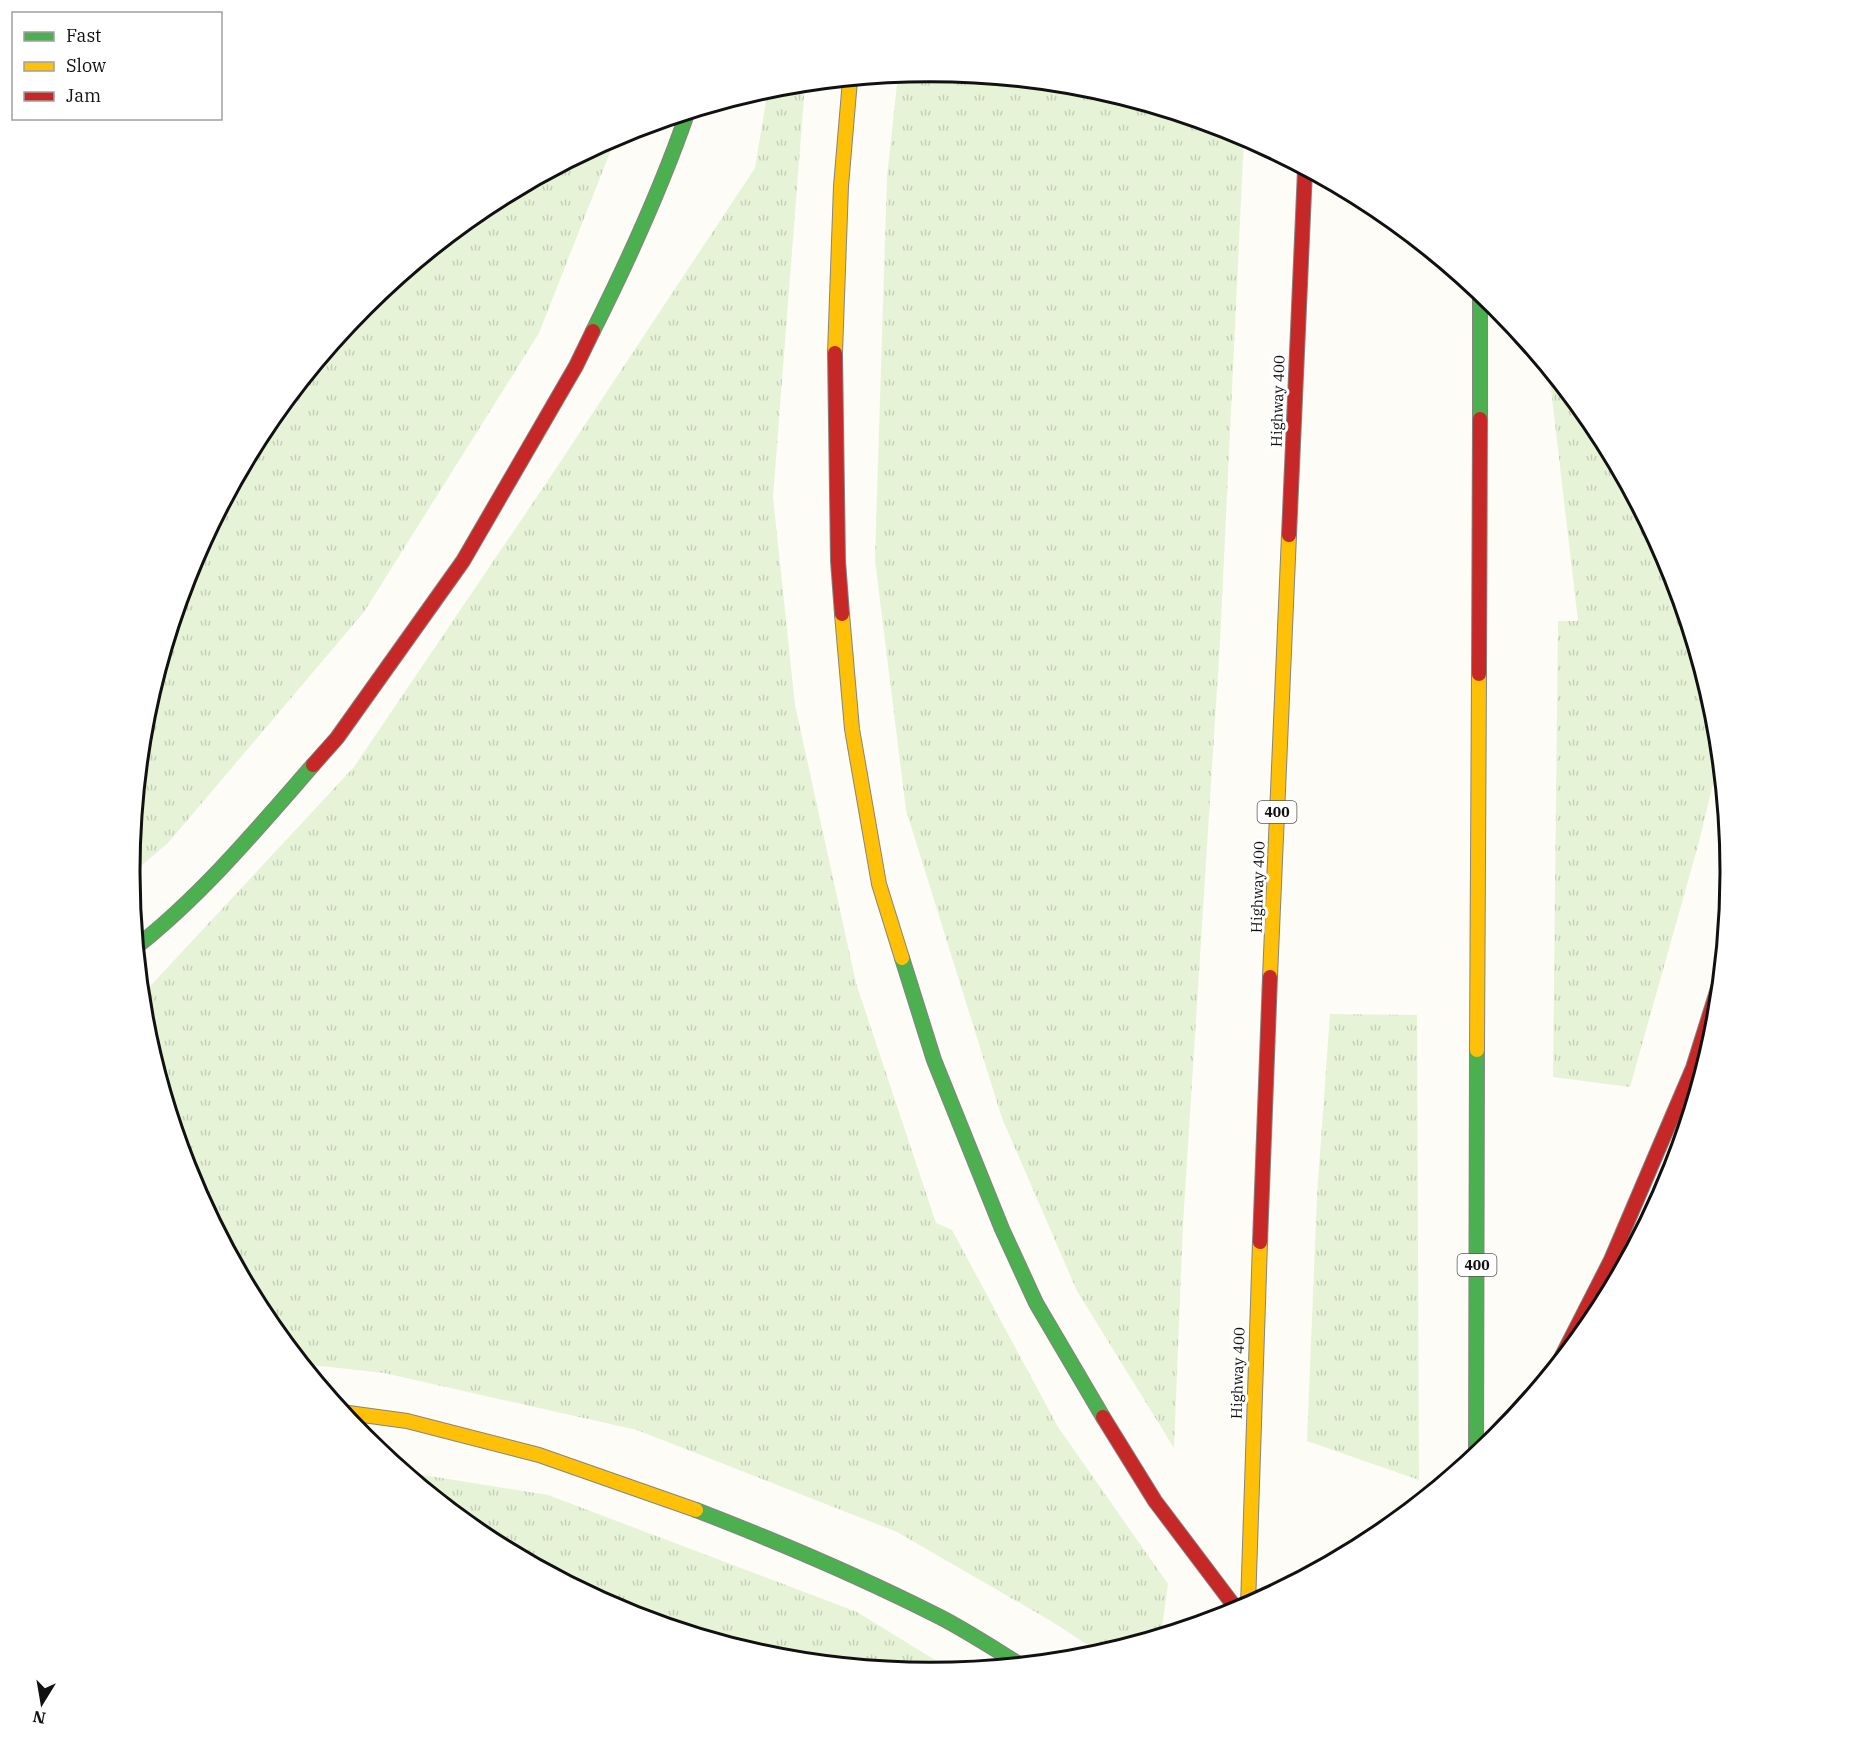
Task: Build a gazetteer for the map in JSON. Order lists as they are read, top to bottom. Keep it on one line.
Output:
{"streets":{"highway":["Highway 400","400"]},"legend":["Fast","Slow","Jam"],"north":"bottom"}
